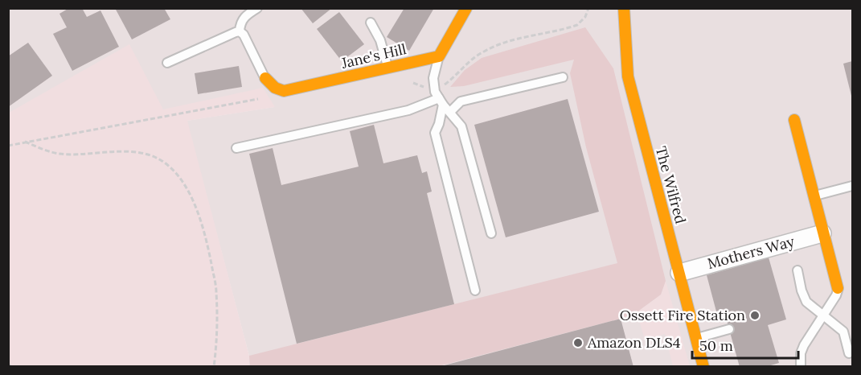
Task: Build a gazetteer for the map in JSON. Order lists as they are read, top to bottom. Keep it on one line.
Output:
{"streets":{"street":["Jane's Hill","The Wilfred","Mothers Way"]},"crossings":[["The Wilfred","Mothers Way"]],"places":["Ossett Fire Station","Amazon DLS4"],"scale_bar":"50 m"}
